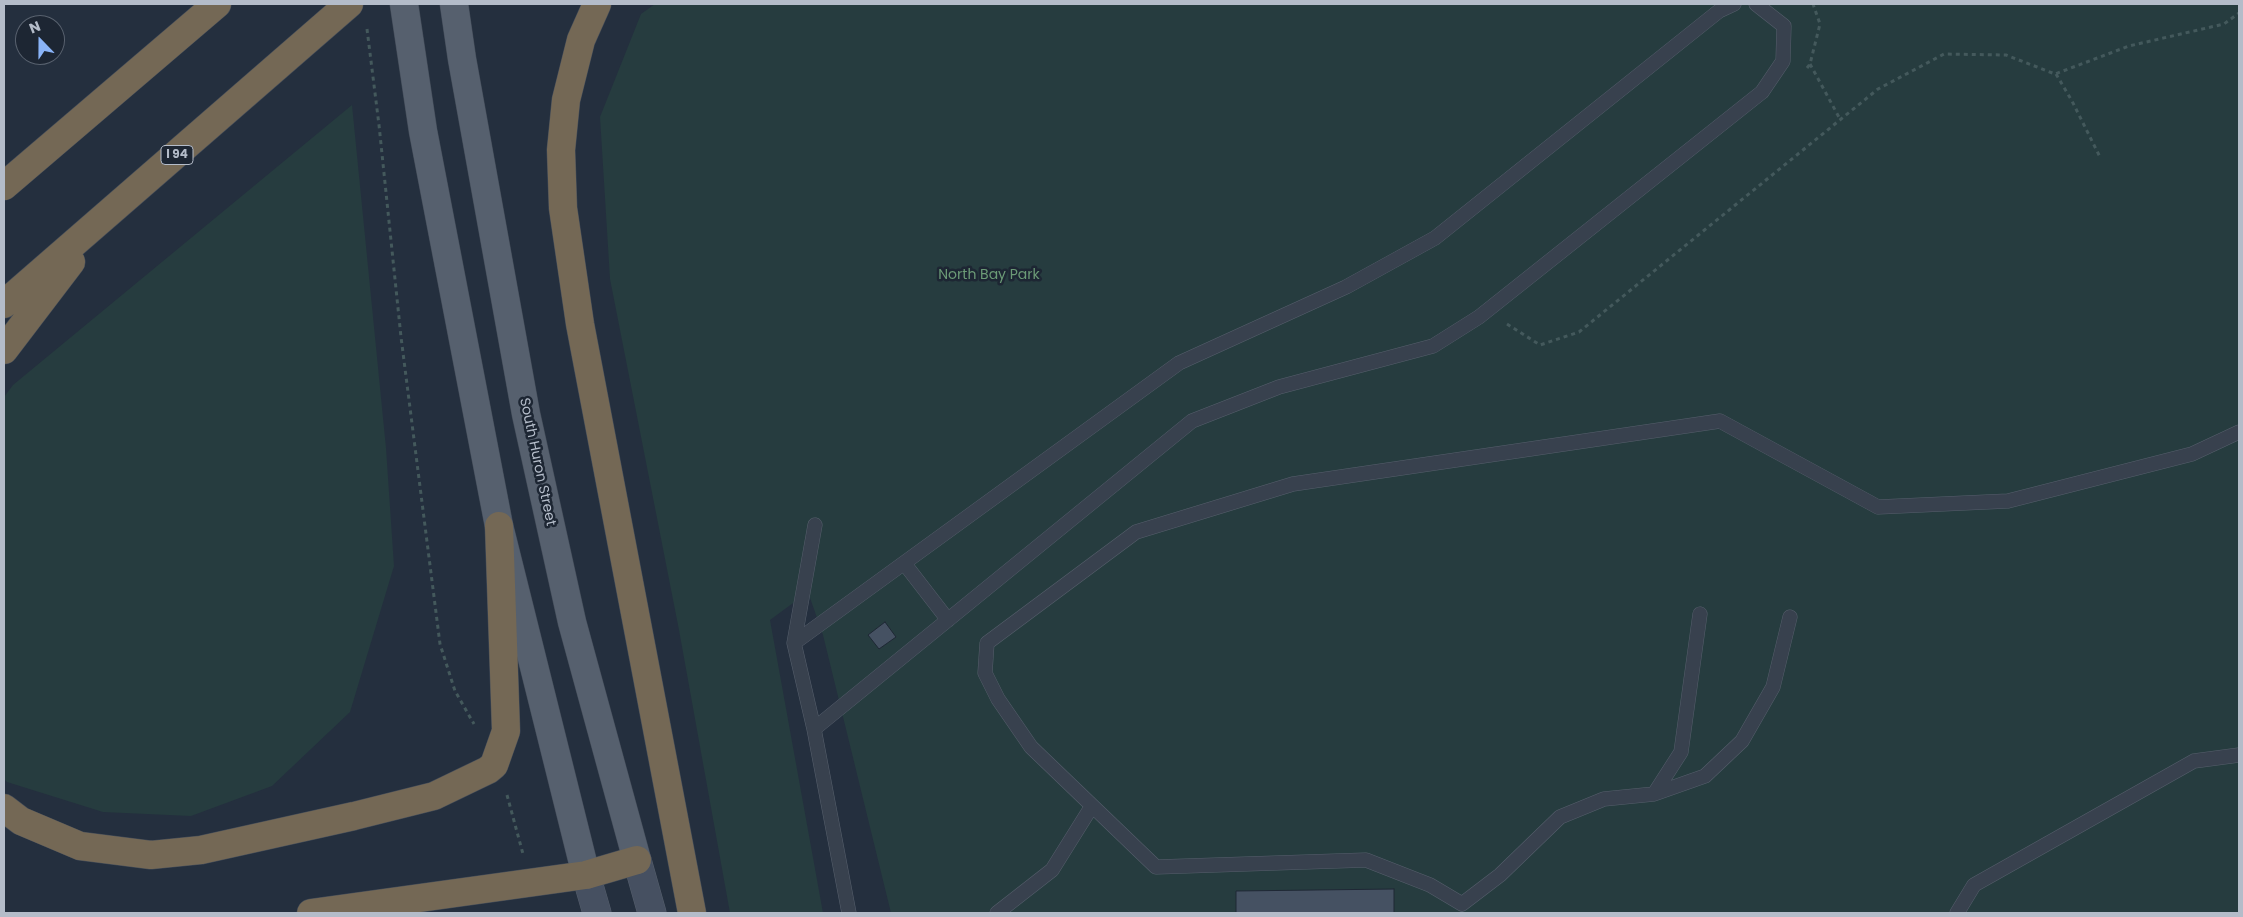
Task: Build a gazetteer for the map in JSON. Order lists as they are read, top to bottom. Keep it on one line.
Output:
{"streets":{"highway":["I 94"],"main road":["South Huron Street"]},"parks":["North Bay Park"],"north":"top"}
